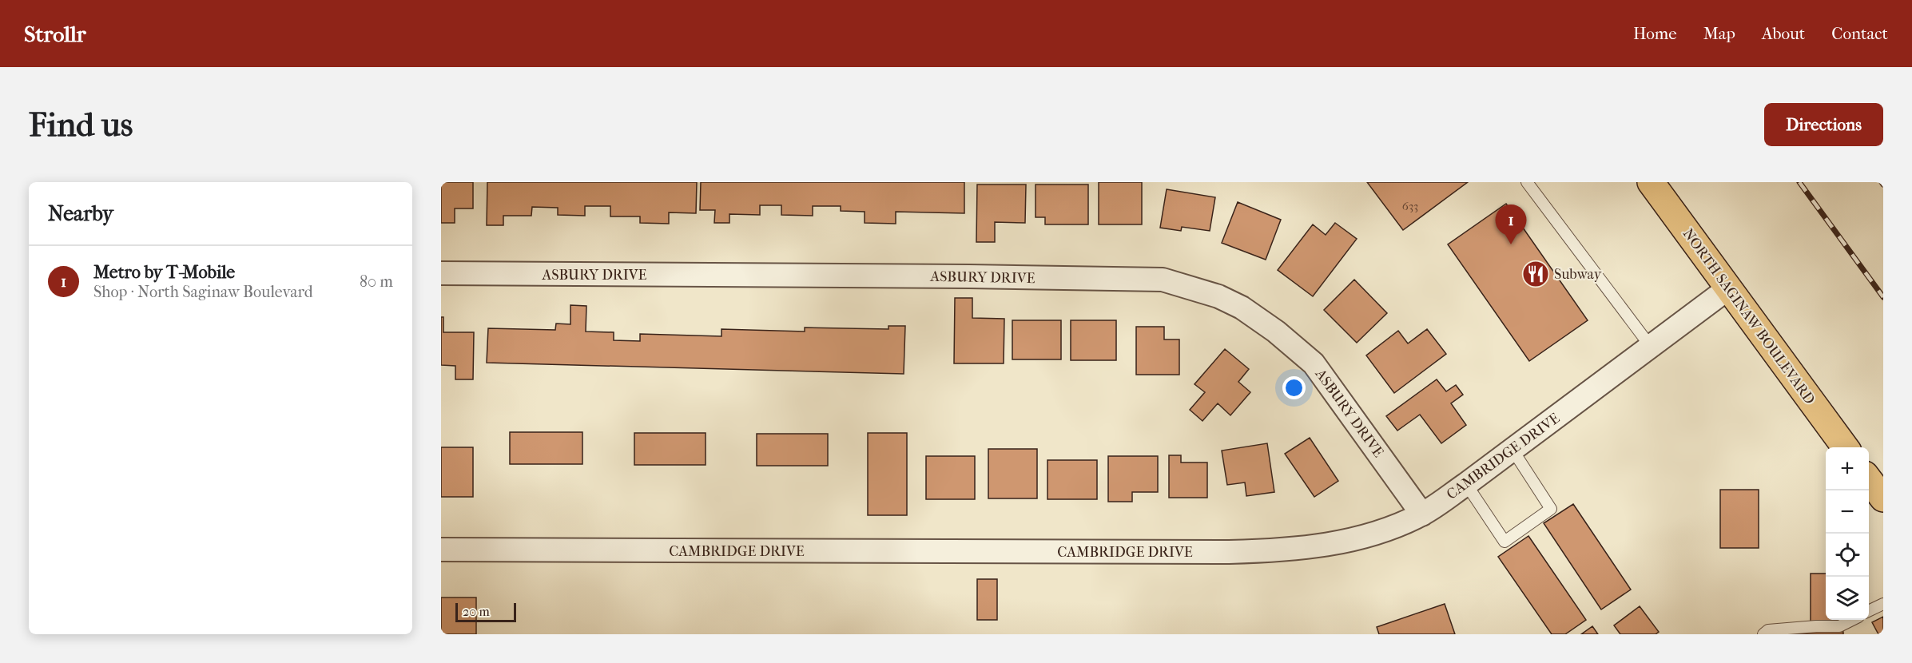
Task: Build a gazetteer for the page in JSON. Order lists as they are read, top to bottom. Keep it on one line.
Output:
{"streets":{"main road":["NORTH SAGINAW BOULEVARD"],"street":["ASBURY DRIVE","CAMBRIDGE DRIVE"]},"crossings":[["ASBURY DRIVE","CAMBRIDGE DRIVE"],["NORTH SAGINAW BOULEVARD","CAMBRIDGE DRIVE"]],"places":{"restaurant":["Subway"]},"house_numbers":["633"],"scale_bar":"20 m","page":{"header":"Strollr","nav":["Home","Map","About","Contact"],"buttons":"Directions","title":"Find us","heading":"Nearby","pins":"1","list":[{"mark":"1","name":"Metro by T-Mobile","note":"Shop · North Saginaw Boulevard","value":"80 m"}],"map_buttons":["+","−"],"scale":"20 m"}}
